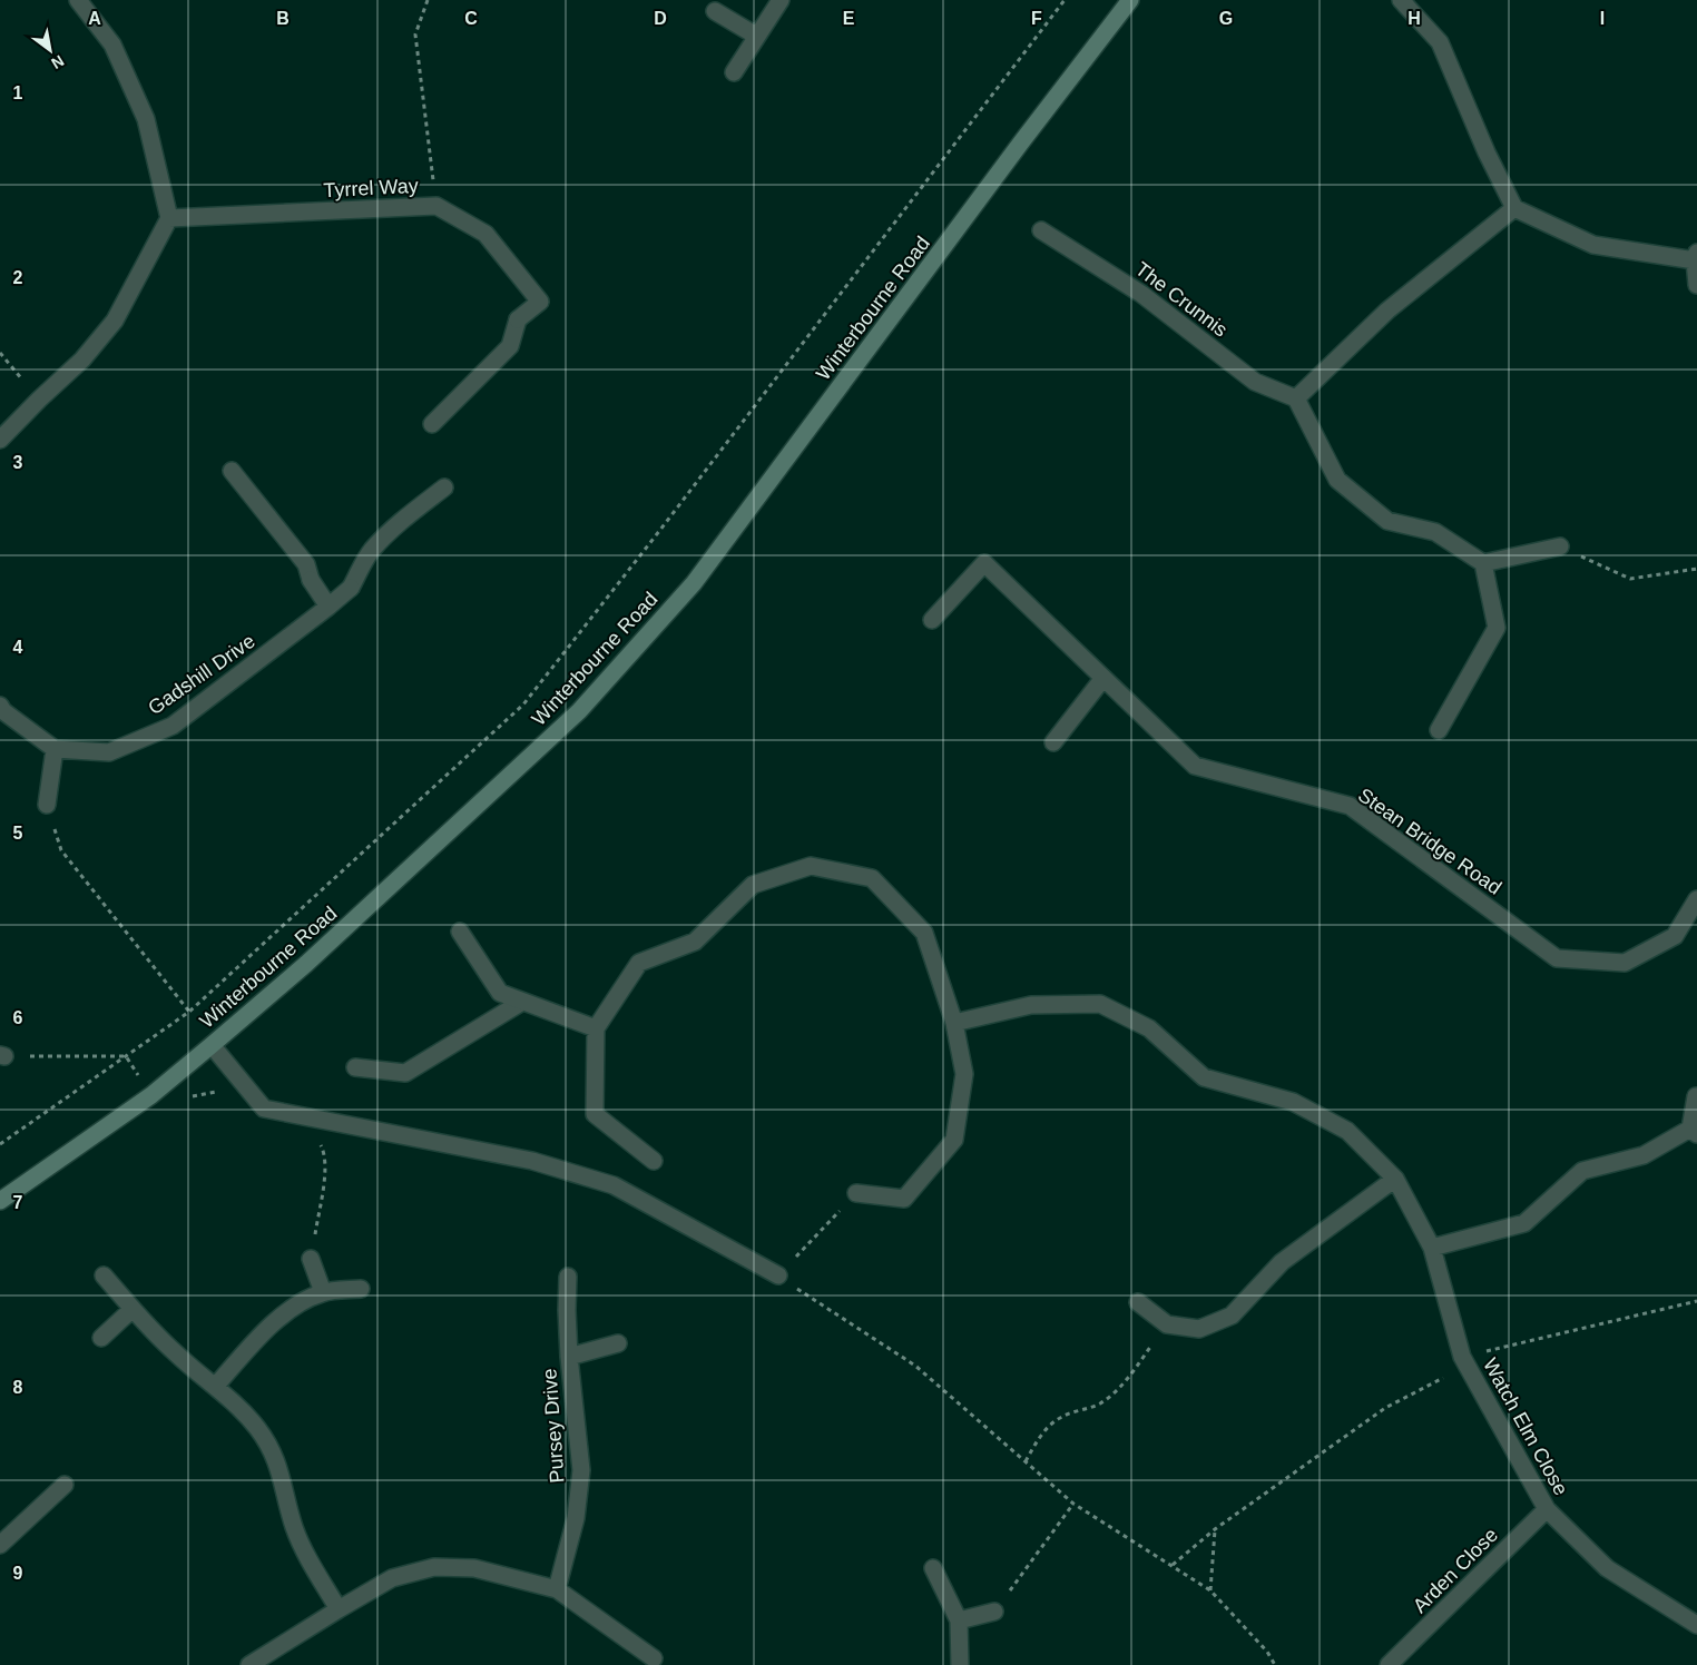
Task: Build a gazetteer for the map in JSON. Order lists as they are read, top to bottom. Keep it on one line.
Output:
{"streets":{"main road":["Winterbourne Road"],"street":["Tyrrel Way","The Crunnis","Gadshill Drive","Stean Bridge Road","Pursey Drive","Watch Elm Close","Arden Close"]},"crossings":[["Watch Elm Close","Arden Close"]],"north":"bottom right","grid":{"columns":["A","B","C","D","E","F","G","H","I"],"rows":["1","2","3","4","5","6","7","8","9"]}}
